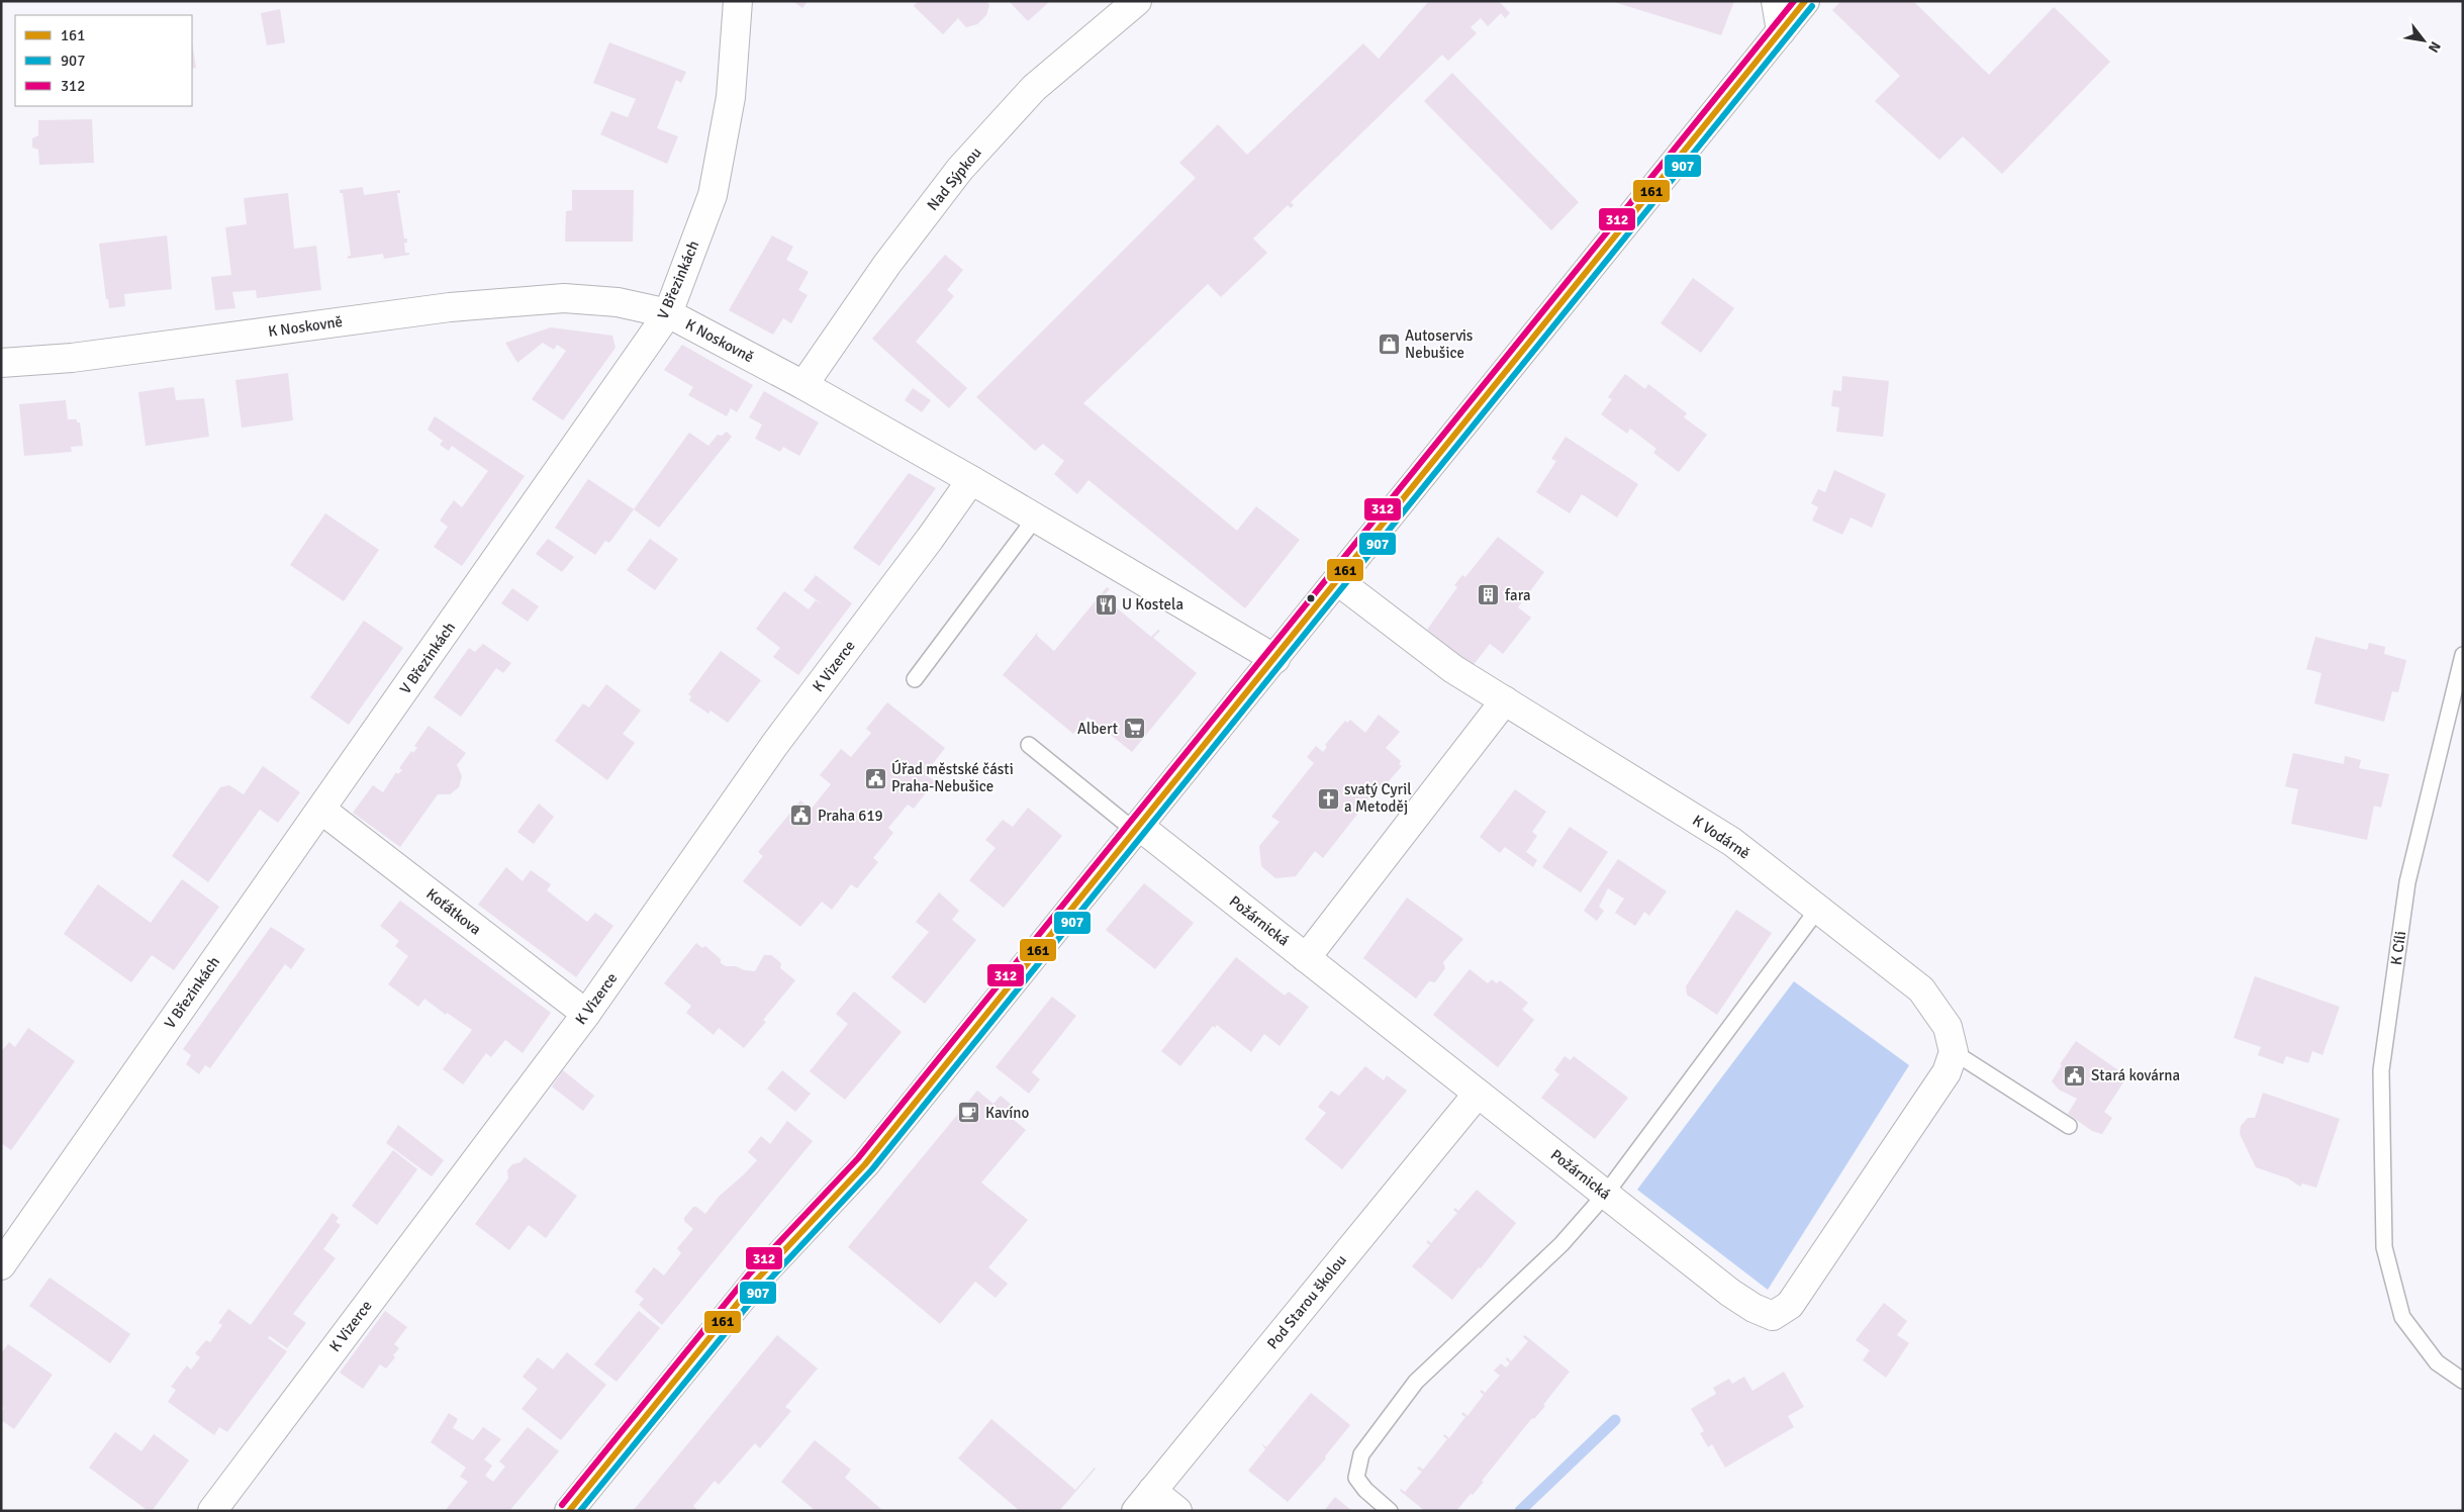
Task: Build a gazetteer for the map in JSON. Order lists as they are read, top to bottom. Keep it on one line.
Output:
{"streets":{"street":["Nad Sýpkou","V Březinkách","K Noskovně","K Vizerce","K Vodárně","Koťátkova","Požárnická","Pod Starou školou"],"lane":["K Cíli"]},"crossings":[["Nad Sýpkou","K Noskovně"],["V Březinkách","K Noskovně"],["V Březinkách","Koťátkova"],["K Noskovně","K Vizerce"],["K Vizerce","Koťátkova"],["K Vodárně","Požárnická"],["Požárnická","Pod Starou školou"]],"places":{"shop":["Autoservis Nebušice"],"building":["fara"],"restaurant":["U Kostela"],"supermarket":["Albert"],"public building":["Úřad městské části Praha-Nebušice","Praha 619","Stará kovárna"],"church":["svatý Cyril a Metoděj"],"cafe":["Kavíno"]},"lines":["transit line 161","transit line 312","transit line 907"],"legend":["161","907","312"],"north":"bottom right"}
